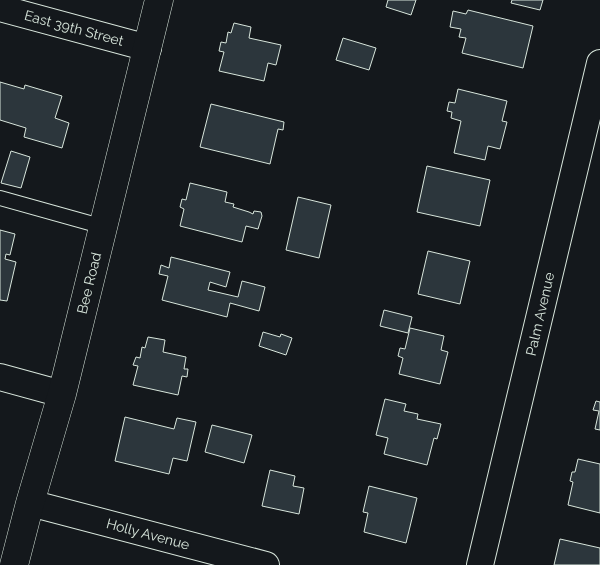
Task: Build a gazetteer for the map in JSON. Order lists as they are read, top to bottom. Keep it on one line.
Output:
{"streets":{"main road":["Bee Road"],"street":["East 39th Street","Palm Avenue","Holly Avenue"]},"crossings":[["East 39th Street","Bee Road"],["Bee Road","Holly Avenue"]]}
